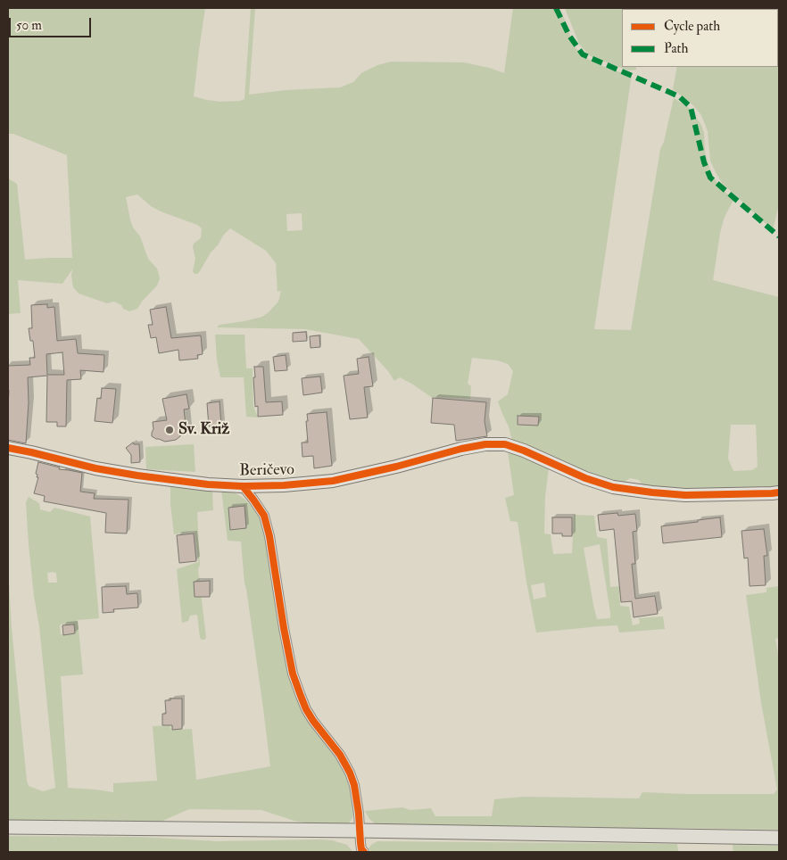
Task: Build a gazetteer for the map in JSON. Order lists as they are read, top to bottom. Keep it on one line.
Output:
{"streets":{"street":["Beričevo"]},"places":["Sv. Križ"],"legend":["Cycle path","Path"],"scale_bar":"50 m"}
